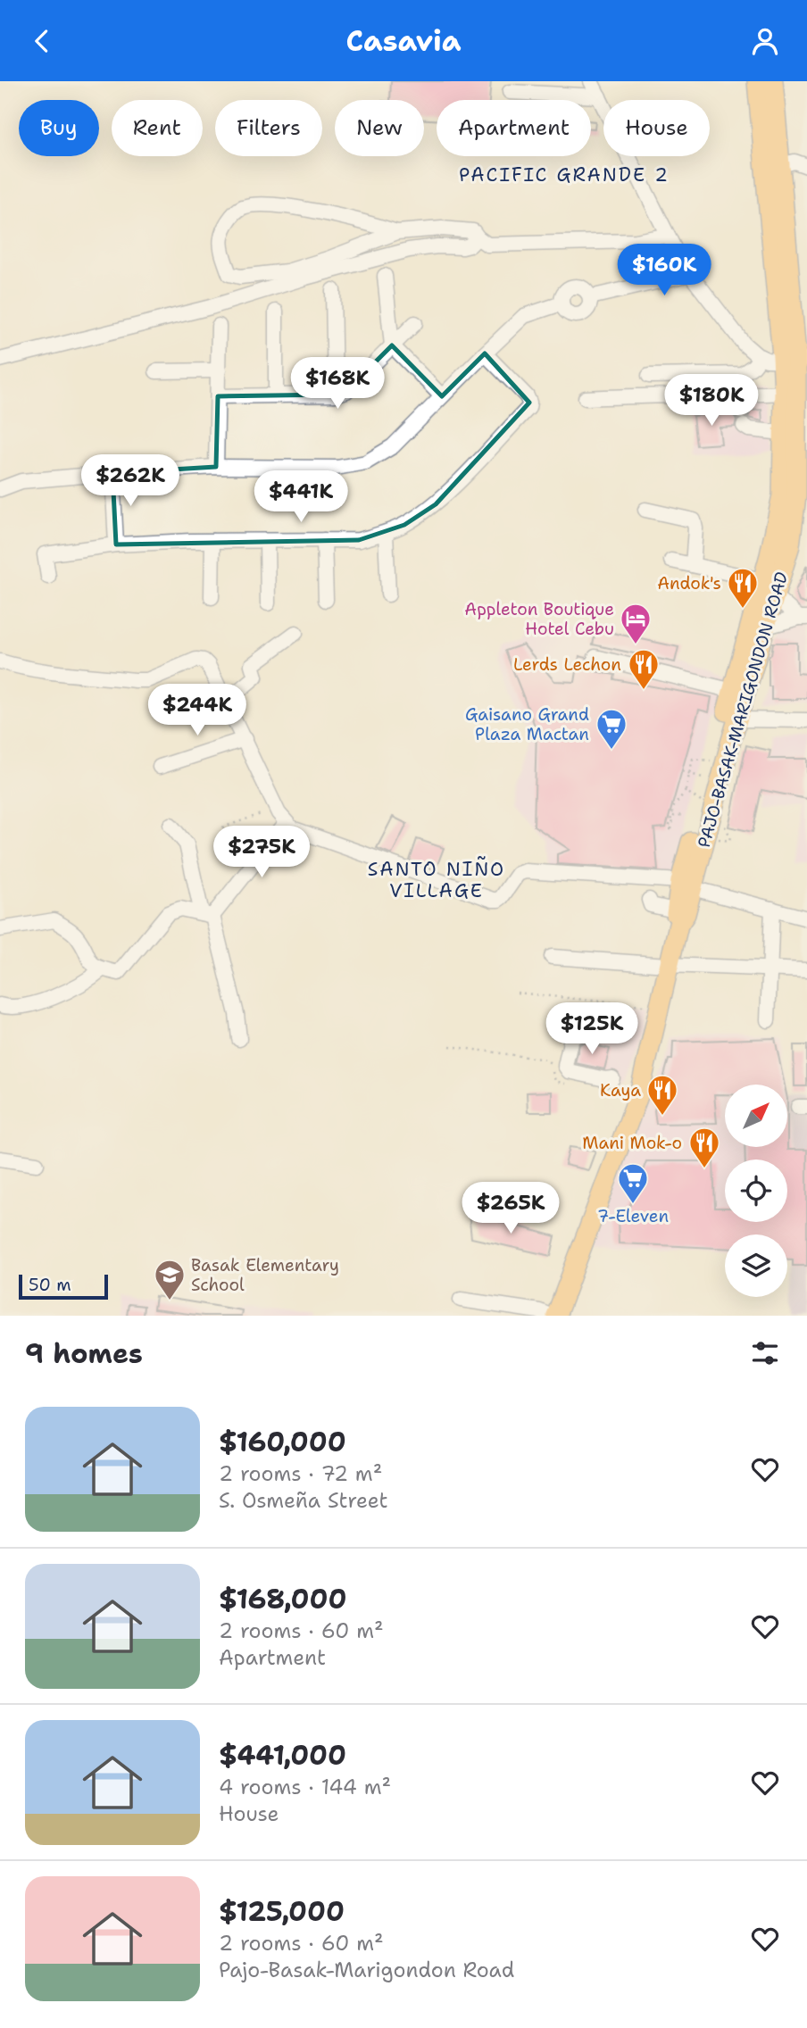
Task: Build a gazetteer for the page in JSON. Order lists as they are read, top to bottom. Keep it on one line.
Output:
{"streets":{"main road":["PAJO-BASAK-MARIGONDON ROAD"]},"districts":["PACIFIC GRANDE 2","SANTO NIÑO VILLAGE"],"places":{"restaurant":["Andok's","Lerds Lechon","Kaya","Mani Mok-o"],"hotel":["Appleton Boutique Hotel Cebu"],"supermarket":["Gaisano Grand Plaza Mactan","7-Eleven"],"school or university":["Basak Elementary School"]},"scale_bar":"50 m","north":"top right","page":{"header":"Casavia","chip":["Buy","Rent","Filters","New","Apartment","House"],"price":["$160K","$168K","$180K","$262K","$441K","$244K","$275K","$125K","$265K"],"scale":"50 m","heading":"9 homes","list":[{"name":"$160,000","note":"2 rooms · 72 m² · S. Osmeña Street"},{"name":"$168,000","note":"2 rooms · 60 m² · Apartment"},{"name":"$441,000","note":"4 rooms · 144 m² · House"},{"name":"$125,000","note":"2 rooms · 60 m² · Pajo-Basak-Marigondon Road"}]}}
